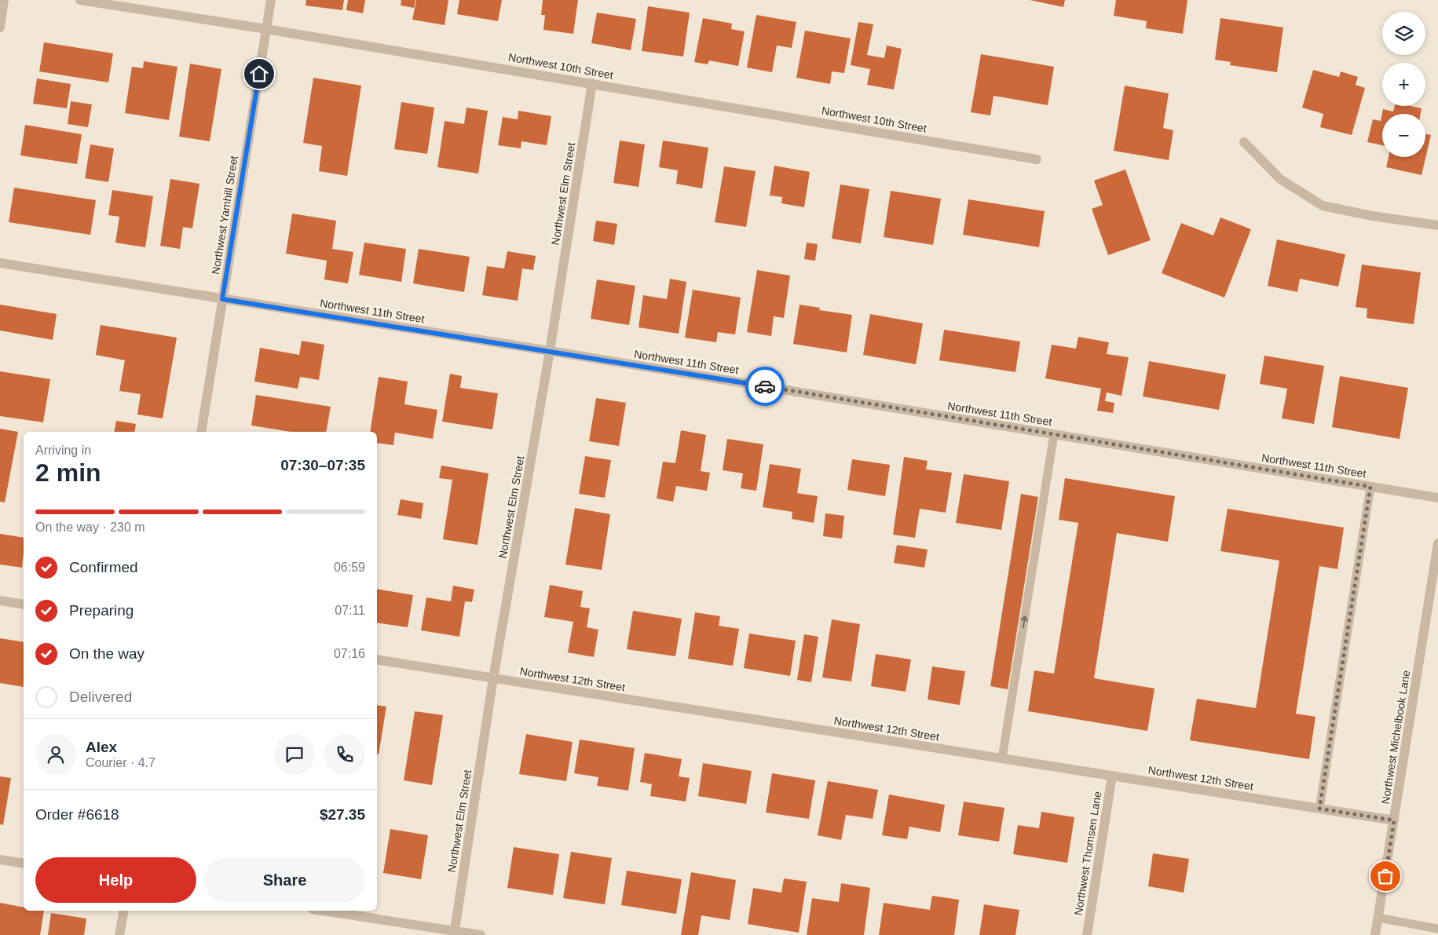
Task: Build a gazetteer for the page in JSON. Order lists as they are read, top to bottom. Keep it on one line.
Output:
{"streets":{"street":["Northwest 10th Street","Northwest Elm Street","Northwest Yamhill Street","Northwest 11th Street","Northwest 12th Street","Northwest Michelbook Lane","Northwest Thomsen Lane"]},"crossings":[["Northwest 10th Street","Northwest Elm Street"],["Northwest 10th Street","Northwest Yamhill Street"],["Northwest Elm Street","Northwest 11th Street"],["Northwest Elm Street","Northwest 12th Street"],["Northwest Yamhill Street","Northwest 11th Street"],["Northwest 12th Street","Northwest Michelbook Lane"],["Northwest 12th Street","Northwest Thomsen Lane"]],"page":{"map_buttons":["+","−"],"heading":["2 min","Arriving in","07:30–07:35"],"panel":["Alex","Courier · 4.7","Order #6618","$27.35"],"bar":"On the way · 230 m","list":[["Confirmed","06:59"],["Preparing","07:11"],["On the way","07:16"],"Delivered"],"buttons":["Help","Share"]}}
